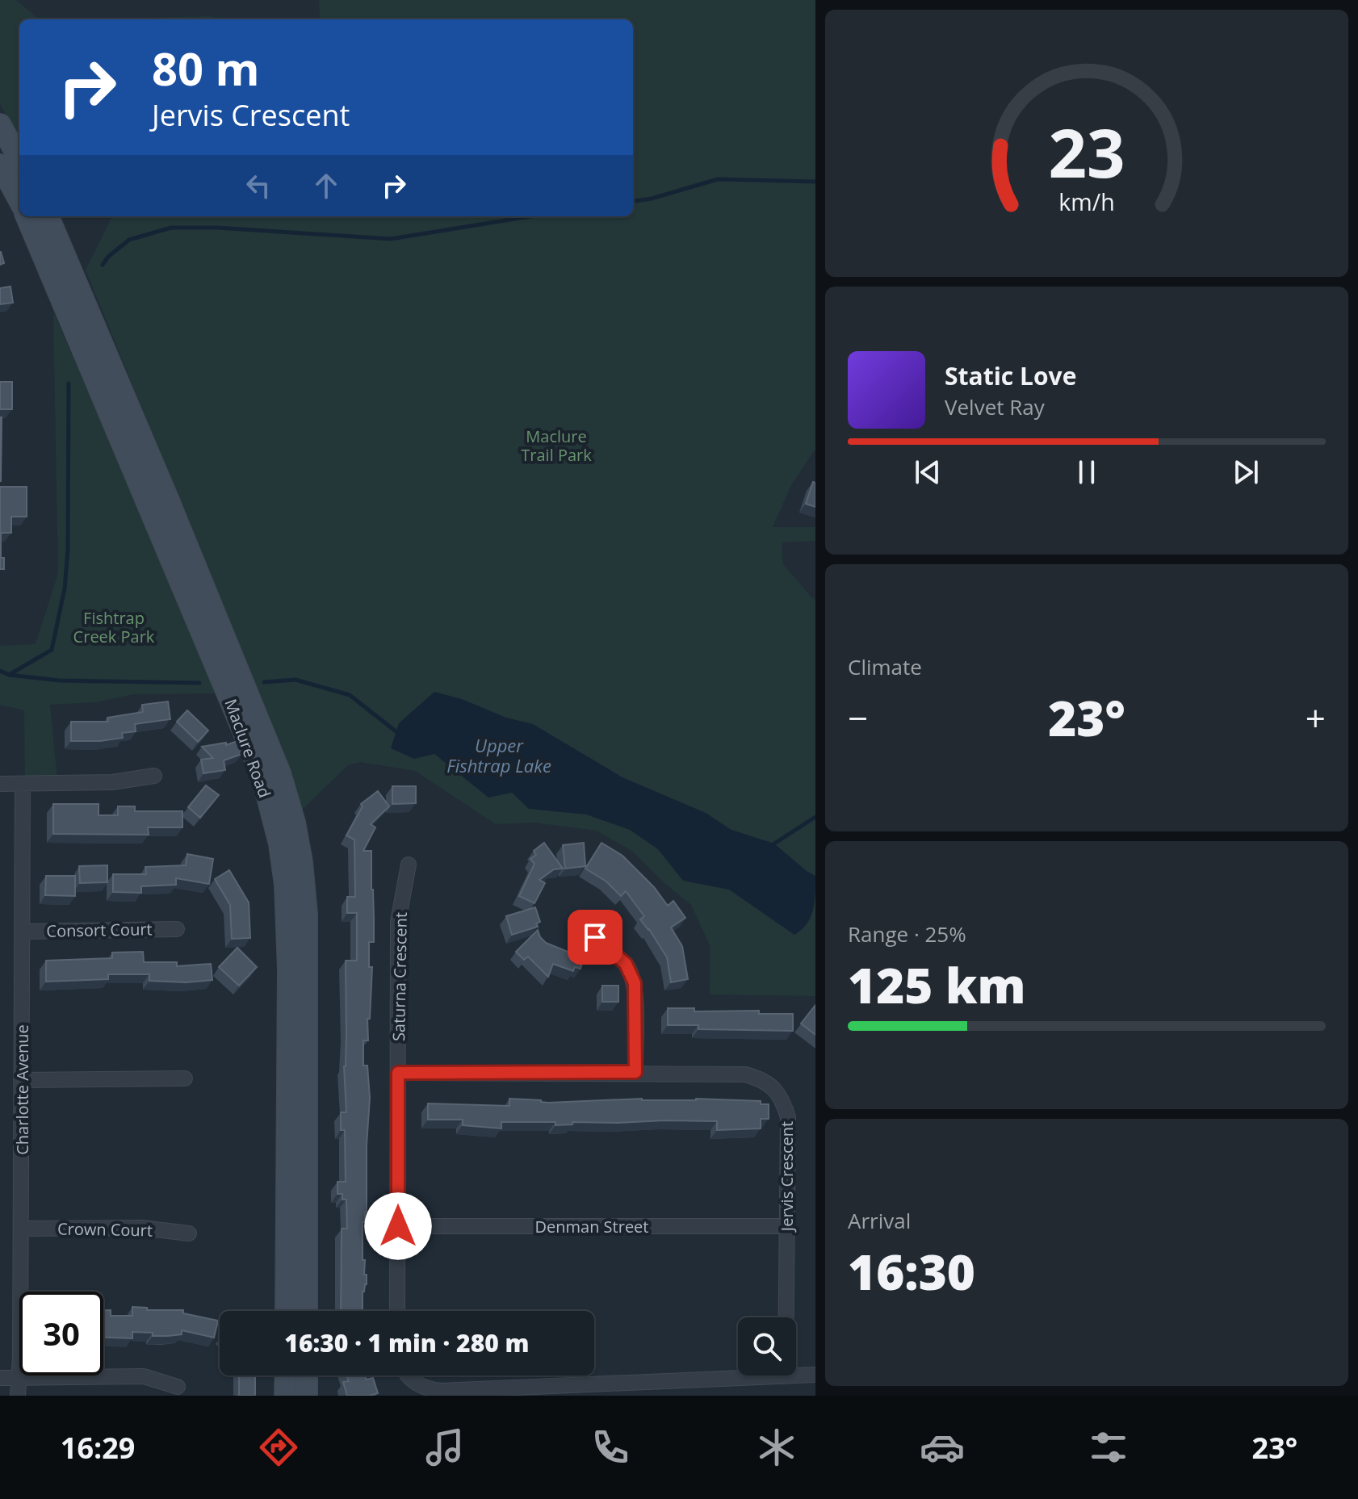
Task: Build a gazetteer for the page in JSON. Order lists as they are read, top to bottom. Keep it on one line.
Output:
{"streets":{"main road":["Maclure Road"],"street":["Consort Court","Saturna Crescent","Charlotte Avenue","Jervis Crescent","Denman Street","Crown Court"]},"crossings":[["Consort Court","Charlotte Avenue"],["Saturna Crescent","Jervis Crescent"],["Saturna Crescent","Denman Street"],["Charlotte Avenue","Crown Court"],["Jervis Crescent","Denman Street"]],"water":["Upper Fishtrap Lake"],"parks":["Maclure Trail Park","Fishtrap Creek Park"],"page":{"turn":["80 m","Jervis Crescent"],"song":["Static Love","Velvet Ray"],"tile":["Climate",["Range · 25%","125 km"],["Arrival","16:30"]],"heat":["−","23°","+"],"limit":"30","trip":"16:30 · 1 min · 280 m","tabs":["16:29","23°"],"gauge":["23","km/h"]}}
